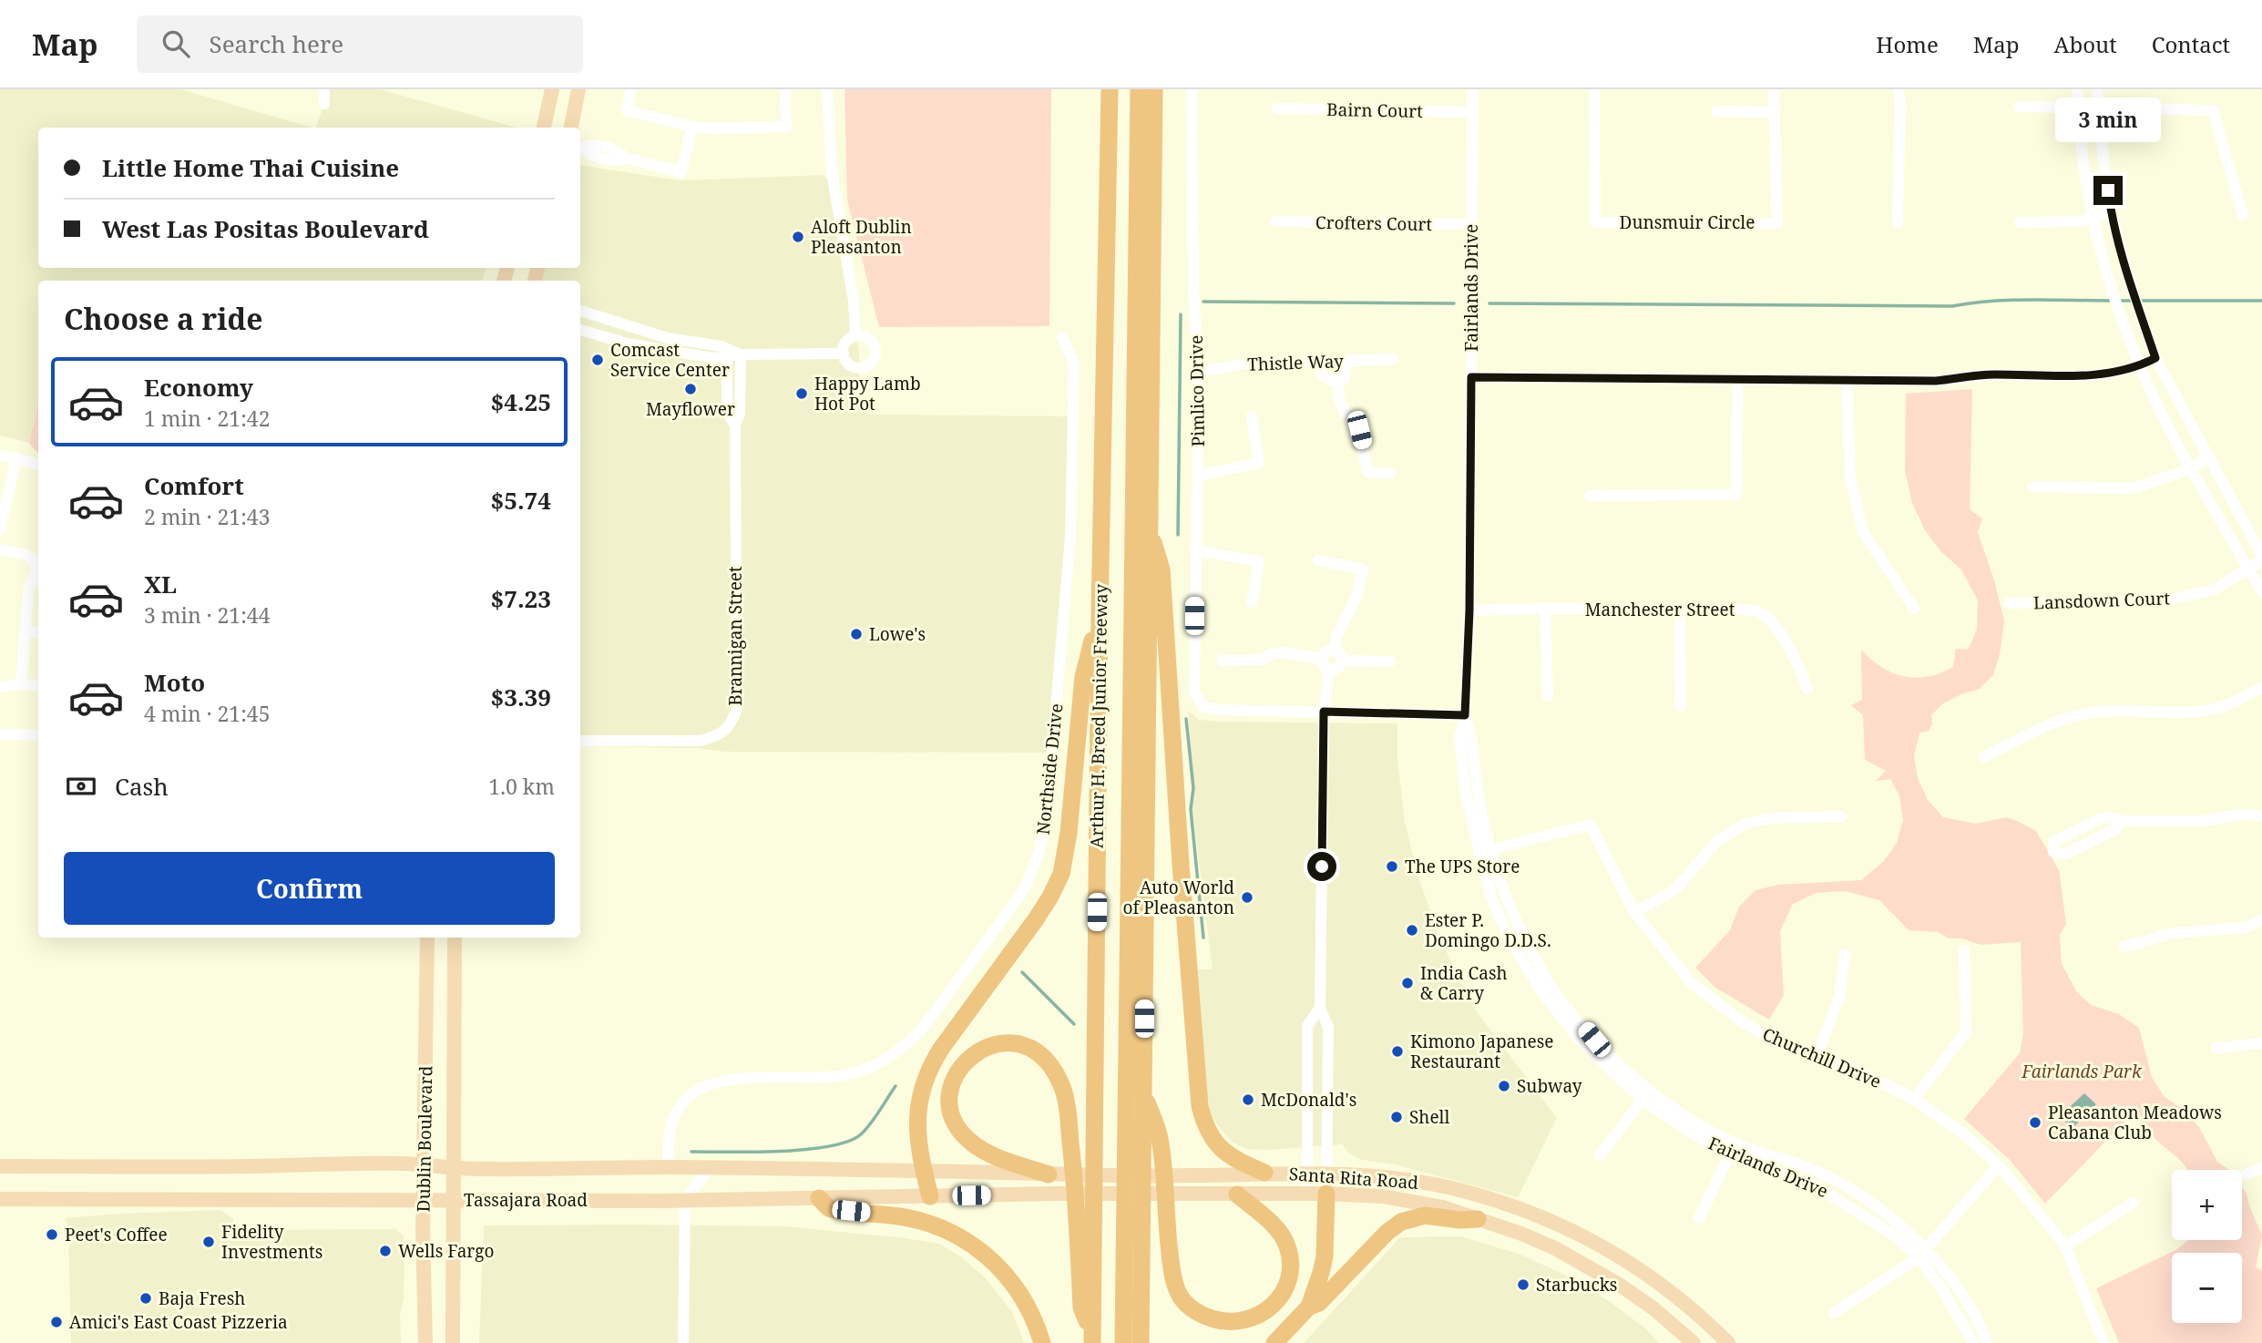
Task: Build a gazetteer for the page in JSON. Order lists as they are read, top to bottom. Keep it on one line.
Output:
{"streets":{"highway":["Arthur H. Breed Junior Freeway"],"main road":["Dublin Boulevard","Santa Rita Road","Tassajara Road"],"street":["Bairn Court","Dunsmuir Circle","Crofters Court","Fairlands Drive","Thistle Way","Pimlico Drive","Lansdown Court","Manchester Street","Brannigan Street","Northside Drive","Churchill Drive"]},"crossings":[["Bairn Court","Fairlands Drive"],["Crofters Court","Fairlands Drive"],["Fairlands Drive","Manchester Street"],["Fairlands Drive","Churchill Drive"],["Thistle Way","Pimlico Drive"],["Northside Drive","Tassajara Road"],["Dublin Boulevard","Tassajara Road"],["Santa Rita Road","Tassajara Road"]],"parks":["Fairlands Park"],"places":["Aloft Dublin Pleasanton","Comcast Service Center","Mayflower","Happy Lamb Hot Pot","Lowe's","The UPS Store","Auto World of Pleasanton","Ester P. Domingo D.D.S.","India Cash & Carry","Kimono Japanese Restaurant","Subway","McDonald's","Shell","Pleasanton Meadows Cabana Club","Peet's Coffee","Fidelity Investments","Wells Fargo","Starbucks","Baja Fresh","Amici's East Coast Pizzeria"],"page":{"header":"Map","search":"Search here","nav":["Home","Map","About","Contact"],"bubble":"3 min","banner":["Little Home Thai Cuisine","West Las Positas Boulevard"],"heading":"Choose a ride","list":[{"name":"Economy","note":"1 min · 21:42","value":"$4.25"},{"name":"Comfort","note":"2 min · 21:43","value":"$5.74"},{"name":"XL","note":"3 min · 21:44","value":"$7.23"},{"name":"Moto","note":"4 min · 21:45","value":"$3.39"}],"pay":["Cash","1.0 km"],"buttons":"Confirm","map_buttons":["+","−"]}}
